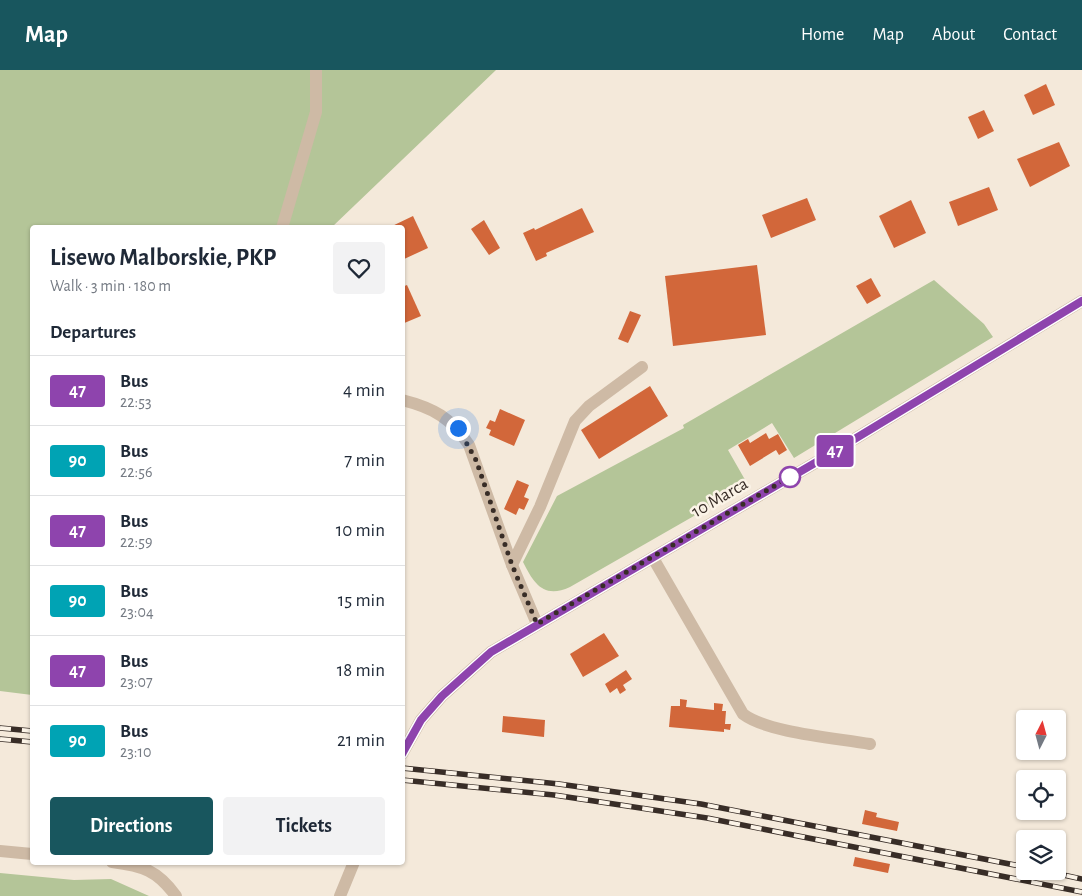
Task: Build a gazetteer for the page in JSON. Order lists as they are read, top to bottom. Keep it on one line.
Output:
{"streets":{"street":["10 Marca"]},"lines":["bus line 47"],"north":"top","page":{"header":"Map","nav":["Home","Map","About","Contact"],"on_map":"47","heading":[["Lisewo Malborskie, PKP","Walk · 3 min · 180 m"],"Departures"],"list":[{"mark":"47","name":"Bus","note":"22:53","value":"4 min"},{"mark":"90","name":"Bus","note":"22:56","value":"7 min"},{"mark":"47","name":"Bus","note":"22:59","value":"10 min"},{"mark":"90","name":"Bus","note":"23:04","value":"15 min"},{"mark":"47","name":"Bus","note":"23:07","value":"18 min"},{"mark":"90","name":"Bus","note":"23:10","value":"21 min"}],"buttons":["Directions","Tickets"]}}
